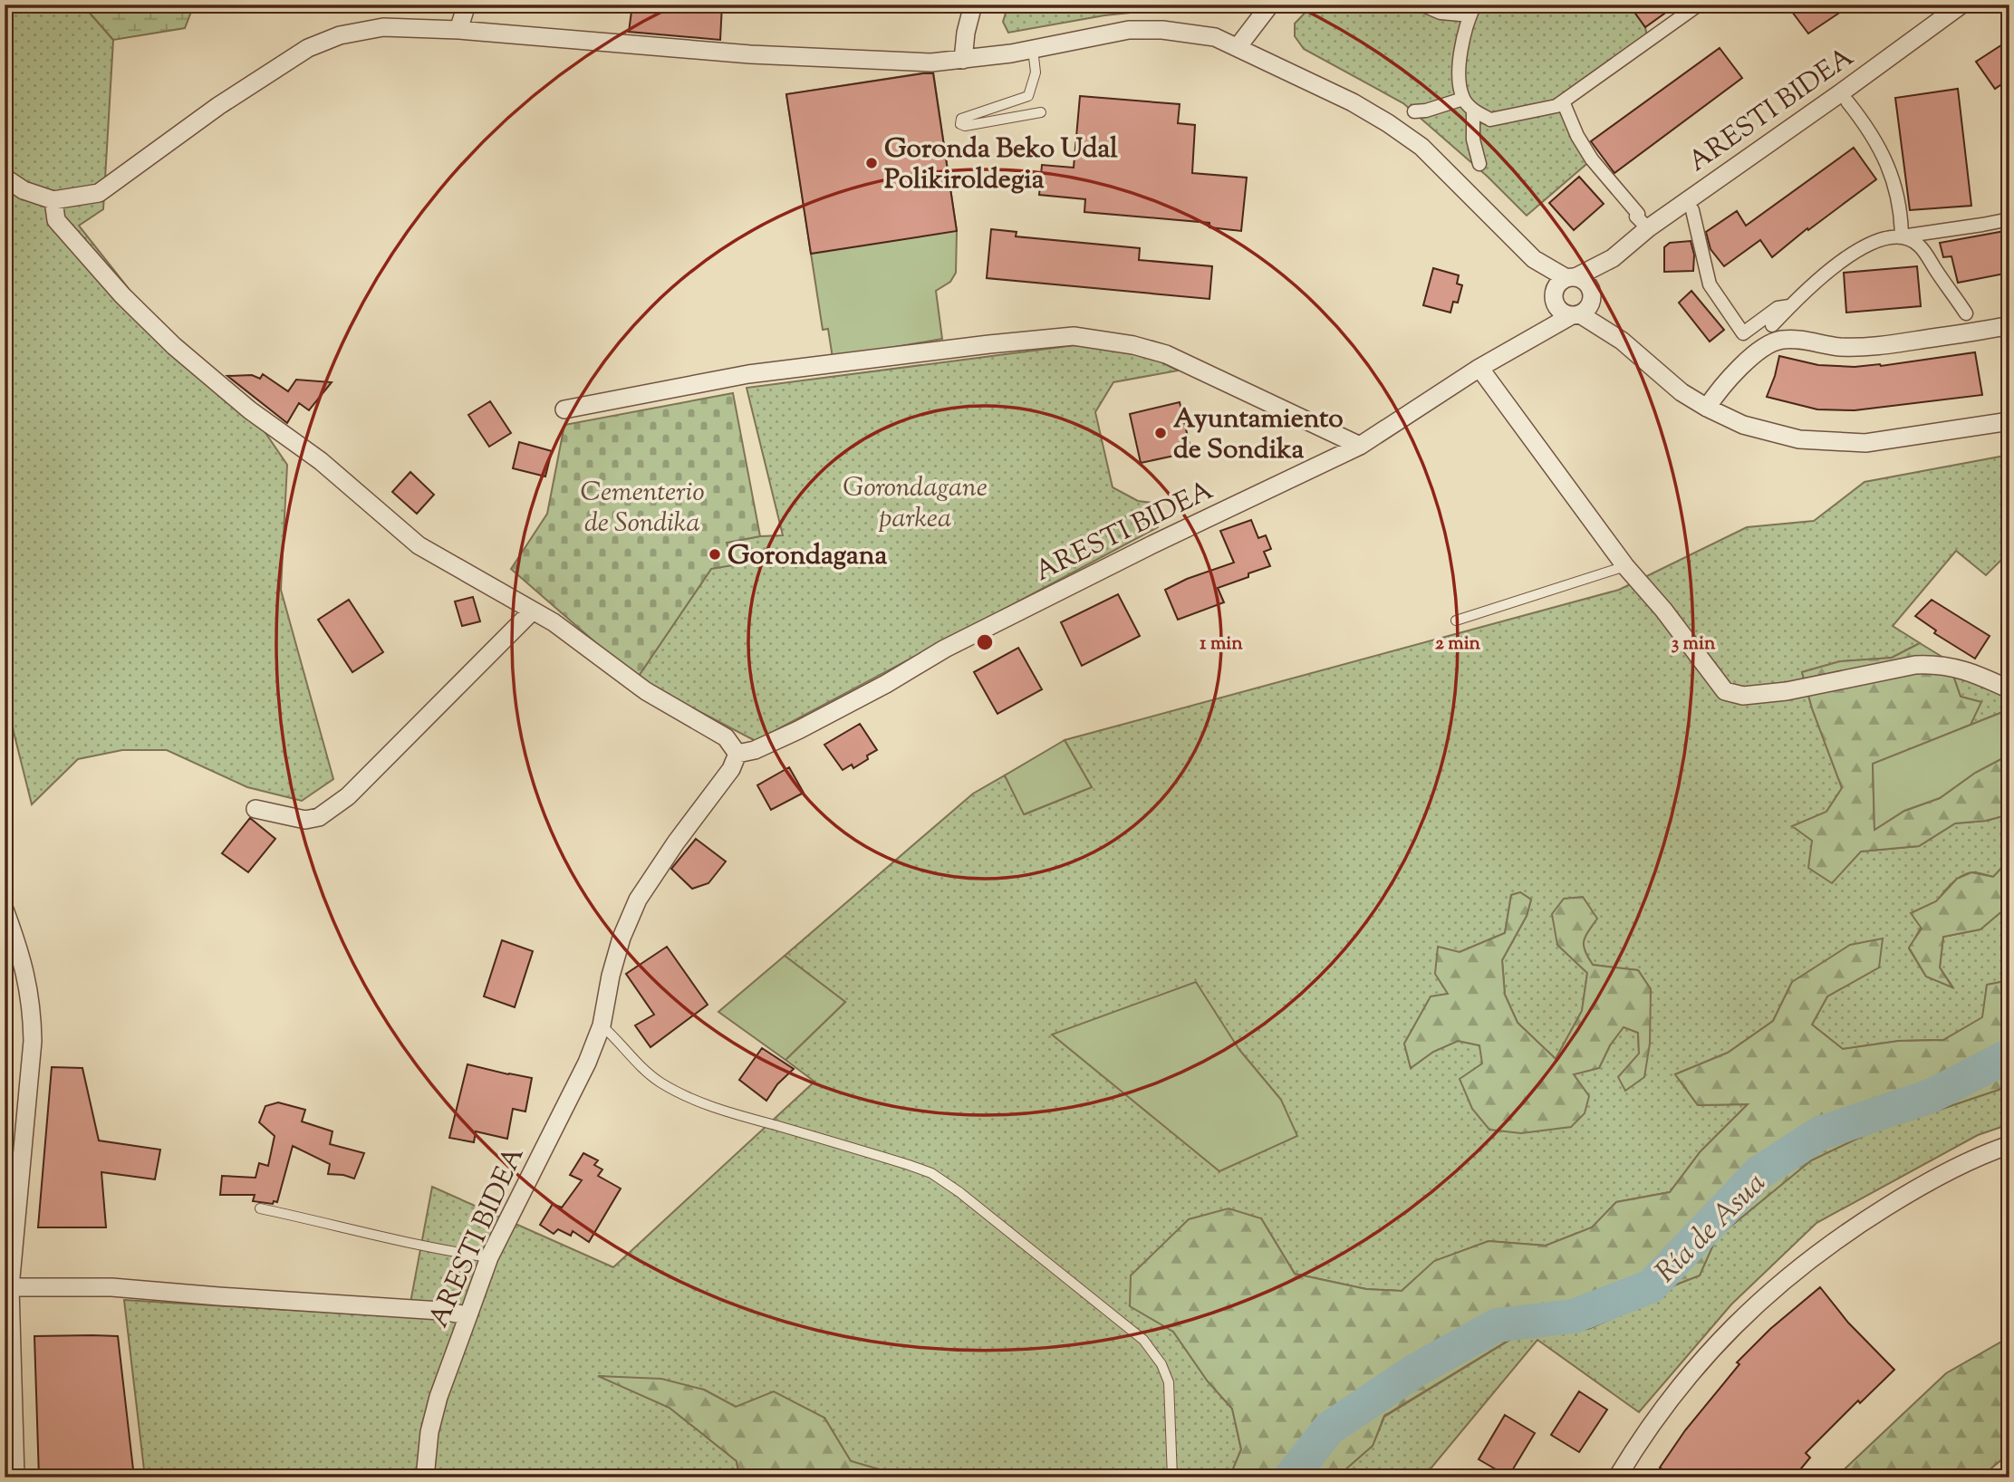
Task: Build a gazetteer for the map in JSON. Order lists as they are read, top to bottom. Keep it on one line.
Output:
{"streets":{"street":["ARESTI BIDEA"]},"water":["Ría de Asua"],"parks":["Gorondagane parkea","Cementerio de Sondika"],"places":["Goronda Beko Udal Polikiroldegia","Ayuntamiento de Sondika","Gorondagana"],"rings":["1 min","2 min","3 min"]}
